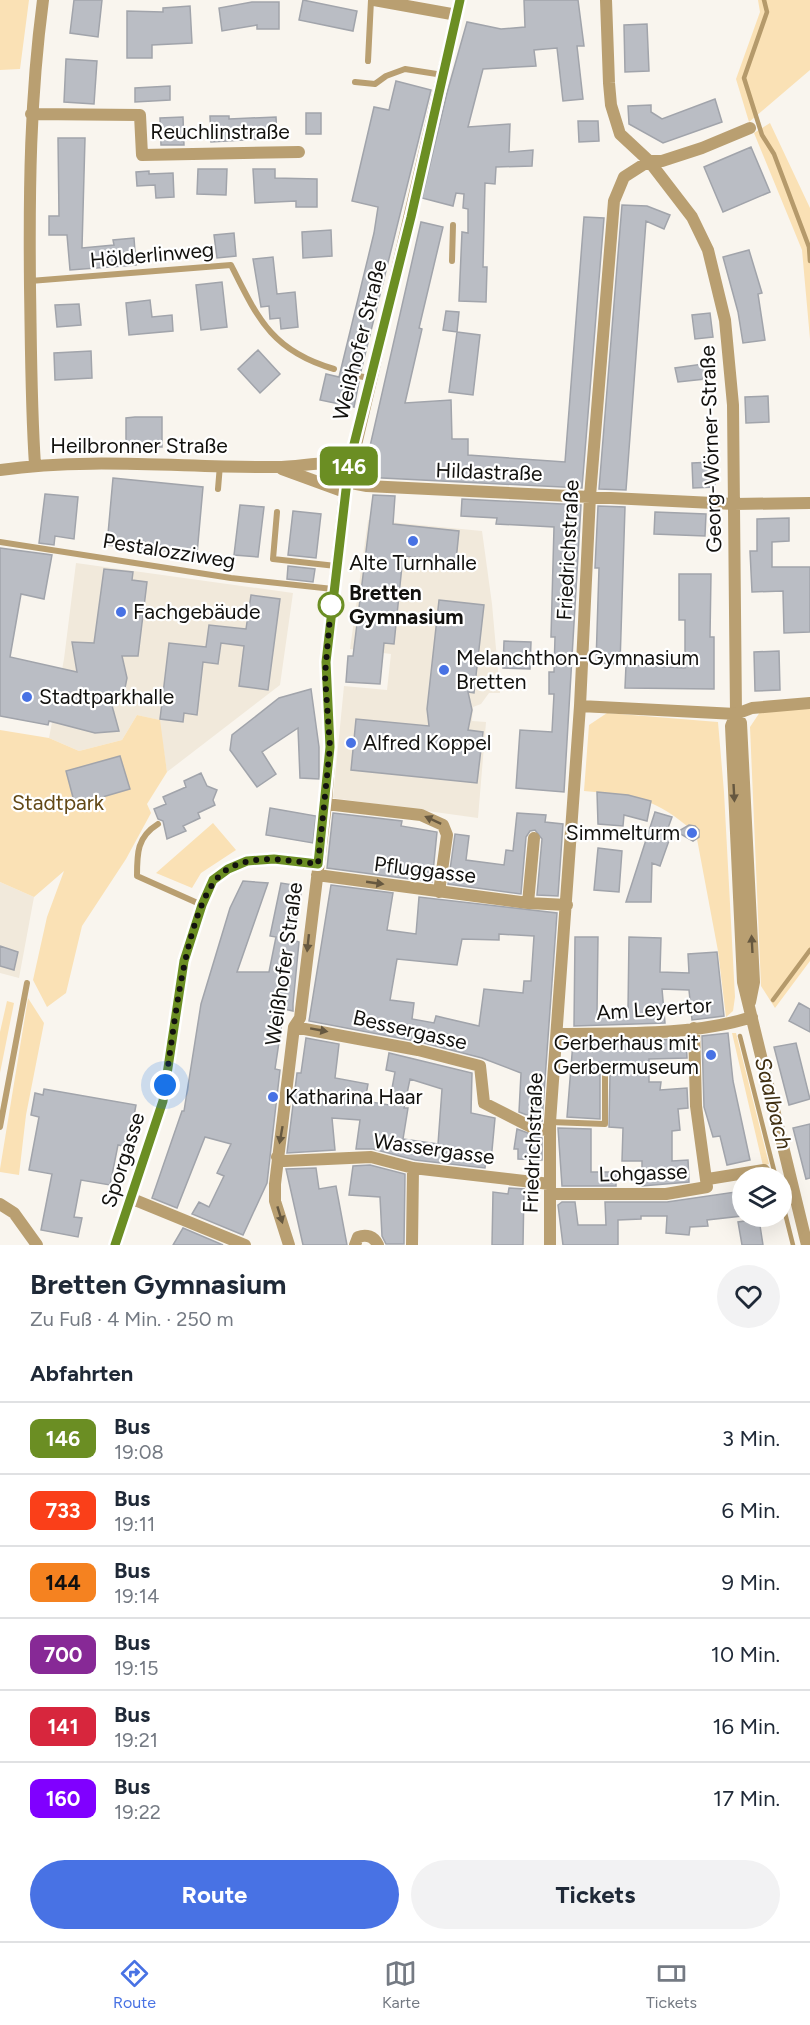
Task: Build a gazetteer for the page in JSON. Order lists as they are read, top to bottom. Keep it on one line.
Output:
{"streets":{"street":["Reuchlinstraße","Weißhofer Straße","Heilbronner Straße","Georg-Wörner-Straße","Hildastraße","Friedrichstraße","Pfluggasse","Am Leyertor","Bessergasse","Wassergasse","Sporgasse","Lohgasse"],"lane":["Hölderlinweg","Pestalozziweg"]},"crossings":[["Weißhofer Straße","Heilbronner Straße"],["Weißhofer Straße","Hildastraße"],["Weißhofer Straße","Pestalozziweg"],["Weißhofer Straße","Pfluggasse"],["Weißhofer Straße","Bessergasse"],["Weißhofer Straße","Wassergasse"],["Weißhofer Straße","Sporgasse"],["Heilbronner Straße","Hildastraße"],["Georg-Wörner-Straße","Hildastraße"],["Georg-Wörner-Straße","Friedrichstraße"],["Georg-Wörner-Straße","Am Leyertor"],["Hildastraße","Friedrichstraße"],["Friedrichstraße","Pfluggasse"],["Friedrichstraße","Am Leyertor"],["Friedrichstraße","Bessergasse"],["Friedrichstraße","Wassergasse"],["Friedrichstraße","Lohgasse"],["Pfluggasse","Sporgasse"],["Wassergasse","Lohgasse"]],"one_way":["Pfluggasse","Bessergasse"],"water":["Saalbach"],"parks":["Stadtpark"],"places":["Alte Turnhalle","Bretten Gymnasium","Fachgebäude","Melanchthon-Gymnasium Bretten","Stadtparkhalle","Alfred Koppel","Simmelturm","Gerberhaus mit Gerbermuseum","Katharina Haar"],"lines":["bus line 146"],"page":{"on_map":"146","heading":[["Bretten Gymnasium","Zu Fuß · 4 Min. · 250 m"],"Abfahrten"],"list":[{"mark":"146","name":"Bus","note":"19:08","value":"3 Min."},{"mark":"733","name":"Bus","note":"19:11","value":"6 Min."},{"mark":"144","name":"Bus","note":"19:14","value":"9 Min."},{"mark":"700","name":"Bus","note":"19:15","value":"10 Min."},{"mark":"141","name":"Bus","note":"19:21","value":"16 Min."},{"mark":"160","name":"Bus","note":"19:22","value":"17 Min."}],"buttons":["Route","Tickets"],"tabs":["Route","Karte","Tickets"]}}
